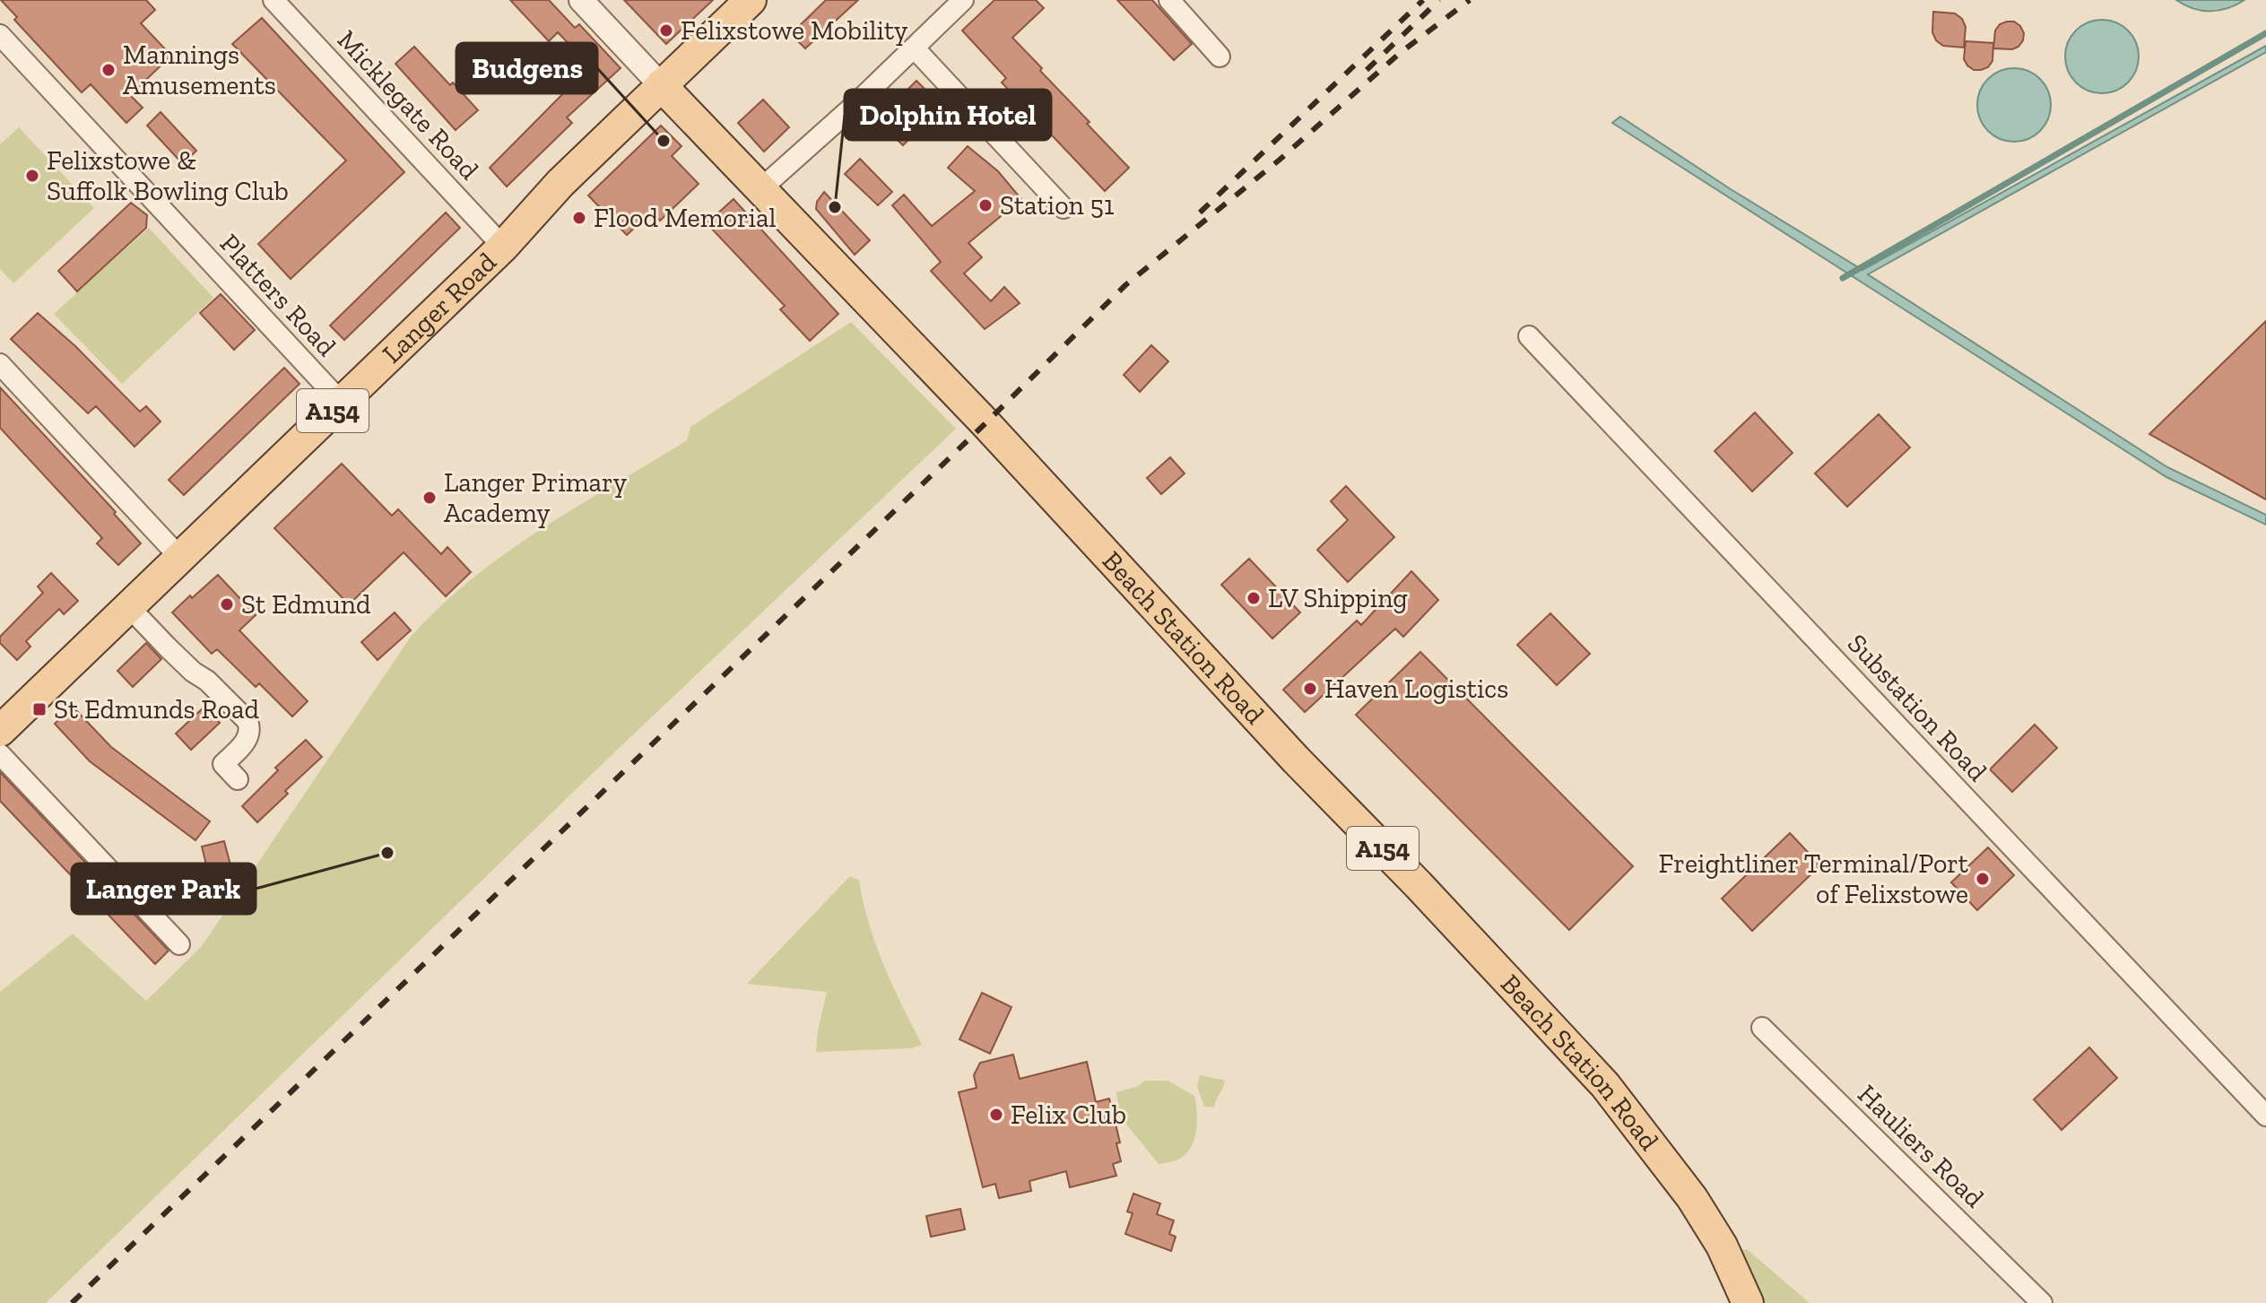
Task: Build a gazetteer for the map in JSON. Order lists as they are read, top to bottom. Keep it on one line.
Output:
{"streets":{"main road":["Langer Road","A154","Beach Station Road"],"street":["Micklegate Road","Platters Road","Substation Road","Hauliers Road"]},"crossings":[["Micklegate Road","Langer Road"],["Platters Road","Langer Road"],["Langer Road","Beach Station Road"]],"places":{"other":["Felixstowe Mobility","Mannings Amusements","Budgens","Felixstowe & Suffolk Bowling Club","Station 51","Dolphin Hotel","Flood Memorial","Langer Primary Academy","LV Shipping","St Edmund","Haven Logistics","Langer Park","Freightliner Terminal/Port of Felixstowe","Felix Club"],"transit":["St Edmunds Road"]}}
